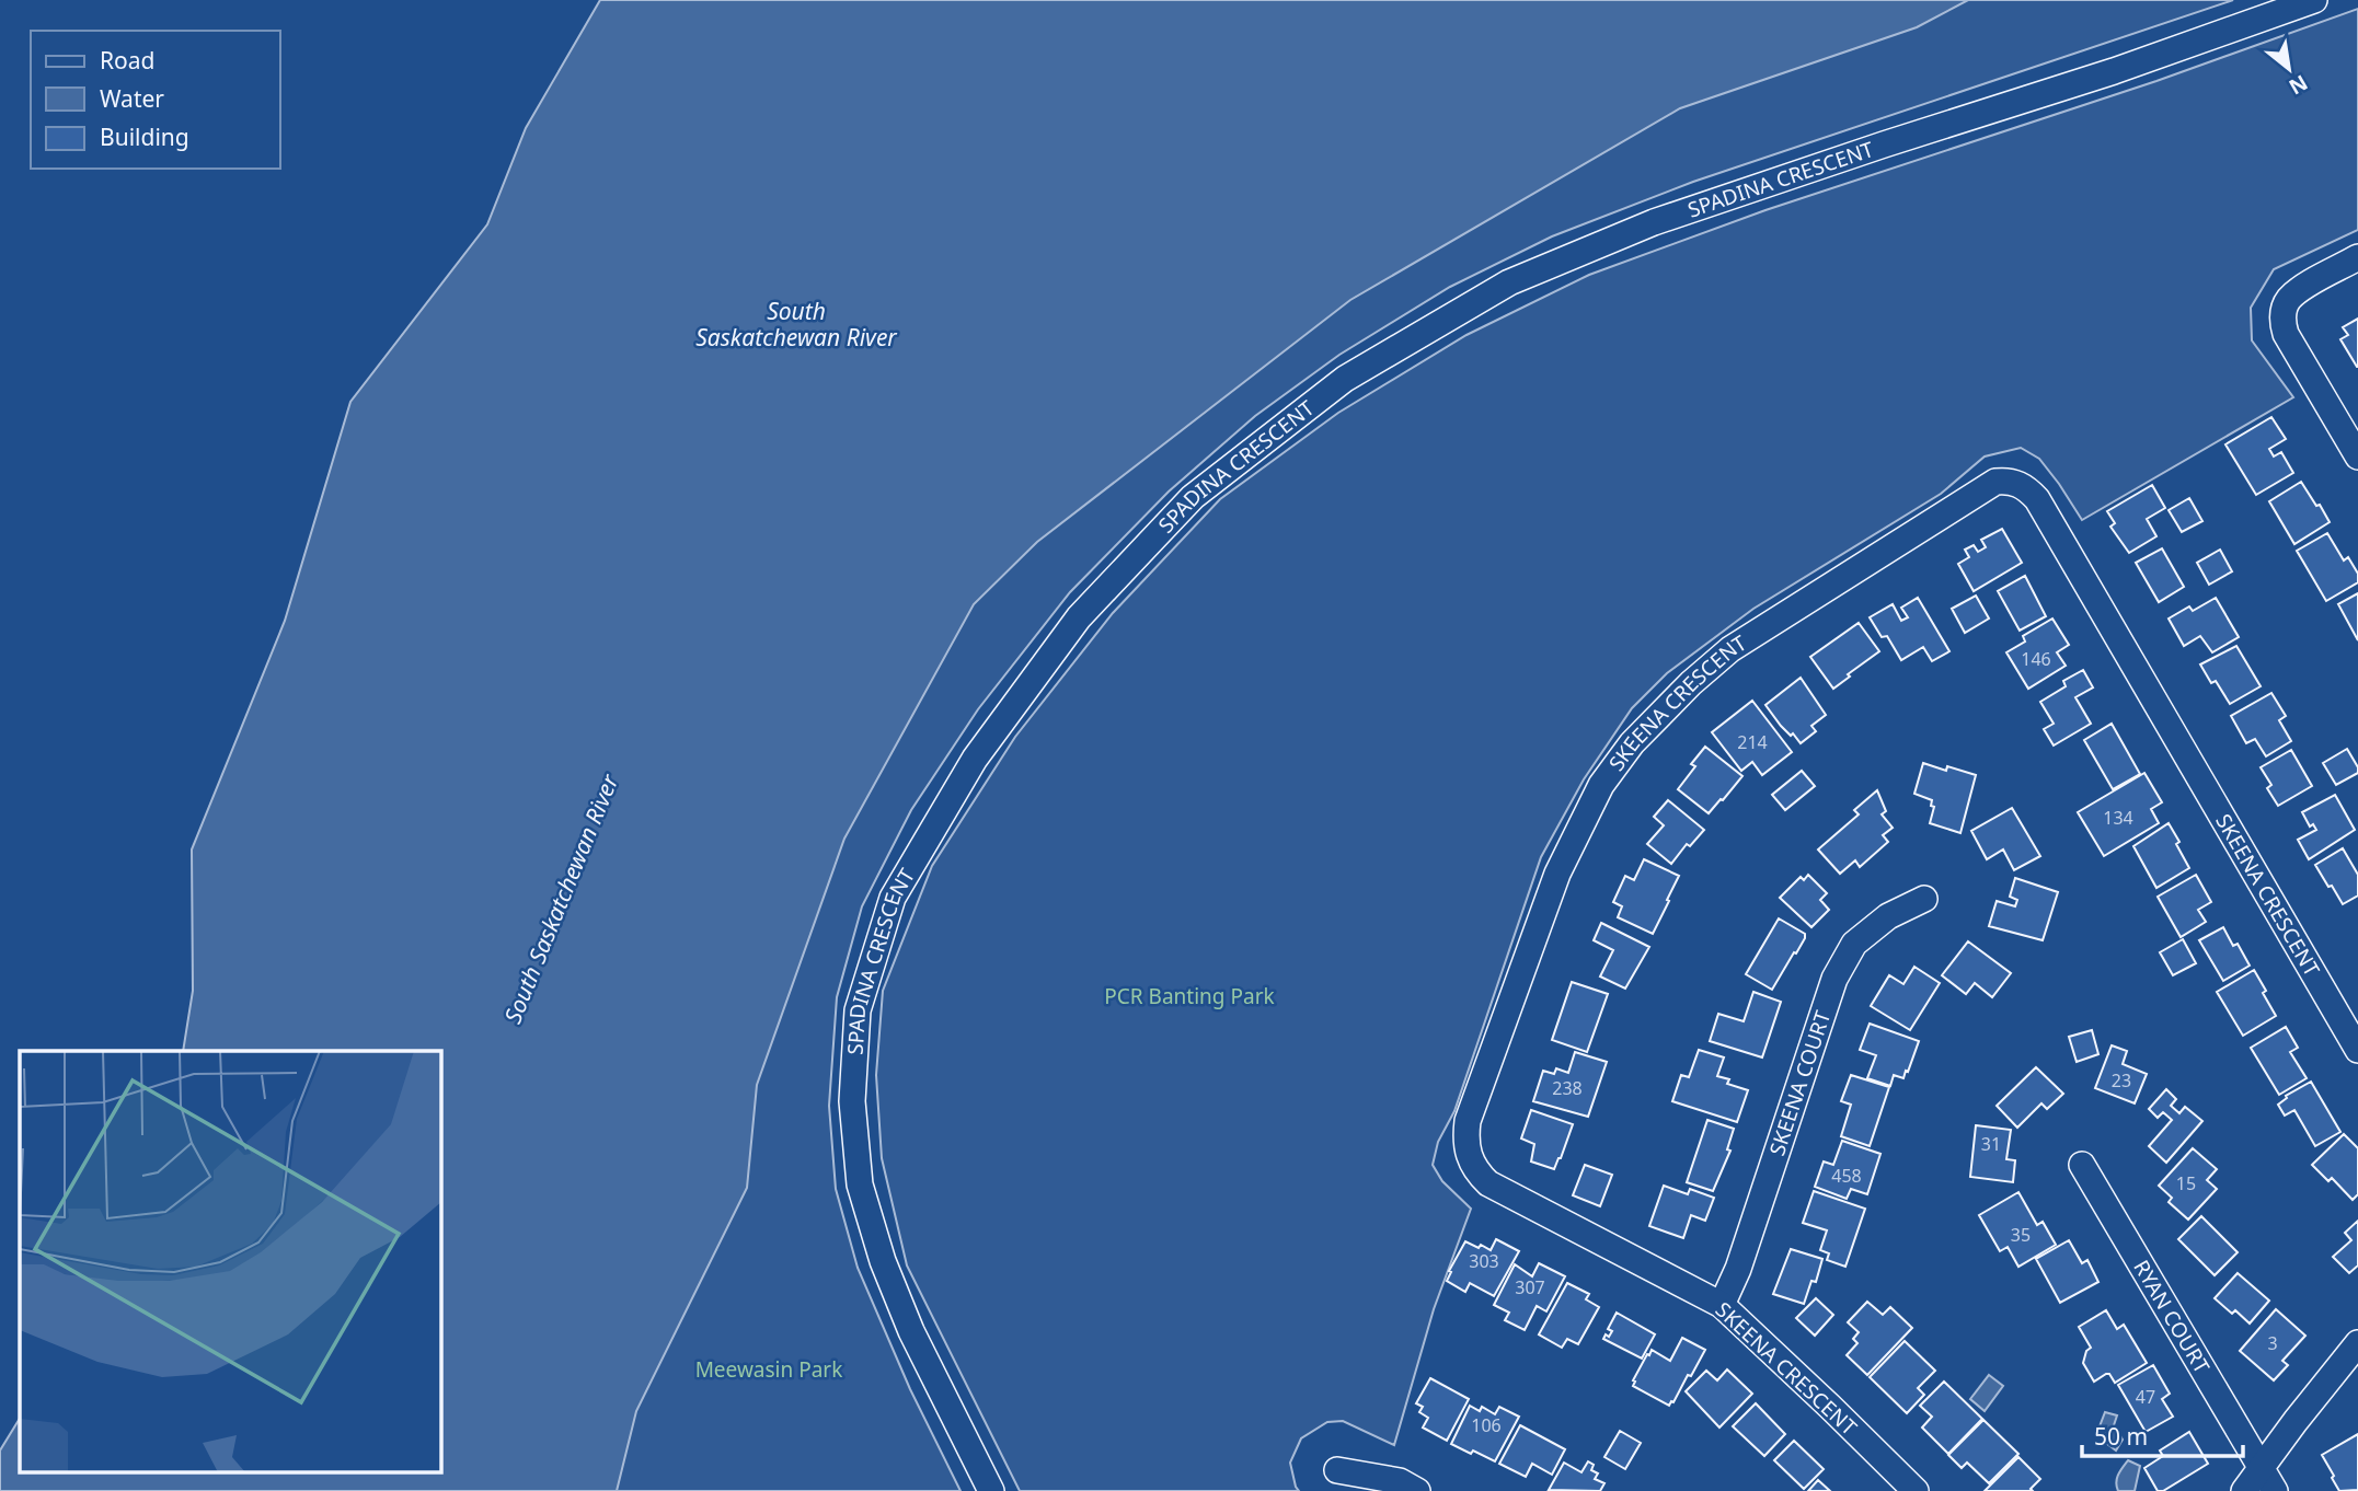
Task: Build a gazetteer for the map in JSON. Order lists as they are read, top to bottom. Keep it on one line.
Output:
{"streets":{"street":["SPADINA CRESCENT","SKEENA CRESCENT","SKEENA COURT","RYAN COURT"]},"crossings":[["SKEENA CRESCENT","SKEENA COURT"]],"water":["South Saskatchewan River"],"parks":["PCR Banting Park","Meewasin Park"],"house_numbers":["146","214","134","23","238","31","458","15","35","303","307","3","47","106"],"legend":["Road","Water","Building"],"scale_bar":"50 m","north":"bottom right"}
